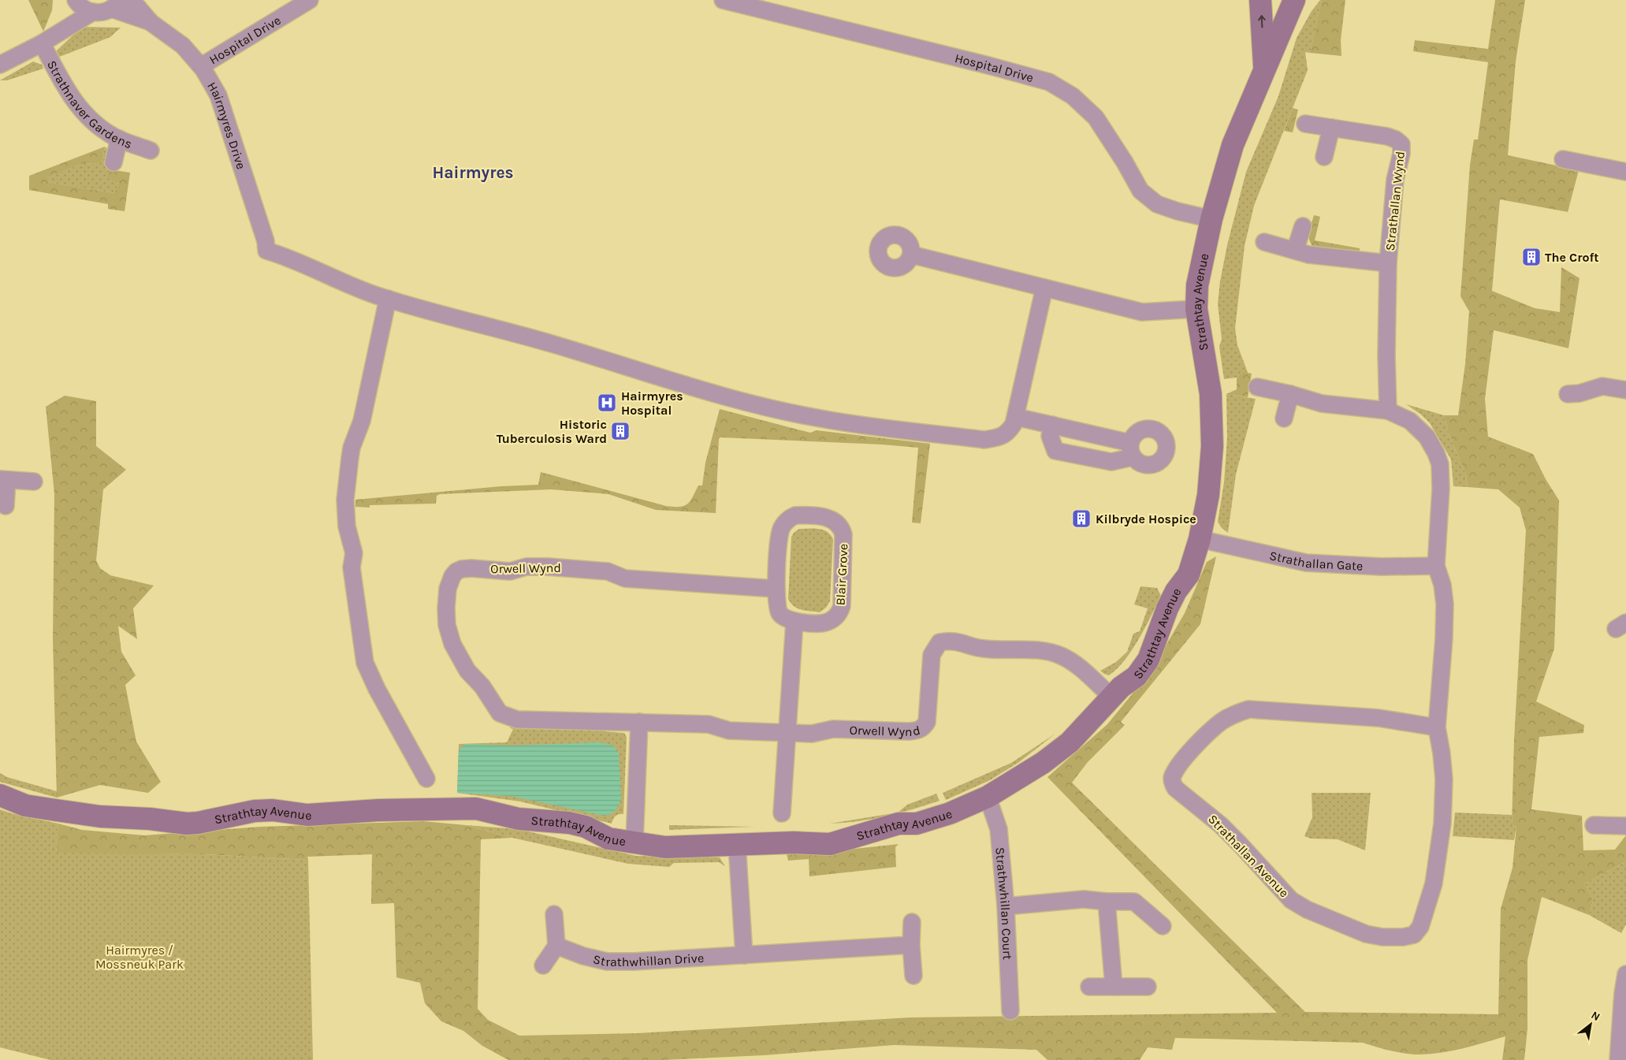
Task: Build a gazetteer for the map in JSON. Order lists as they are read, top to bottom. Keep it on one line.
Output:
{"streets":{"street":["Hospital Drive","Strathnaver Gardens","Hairmyres Drive","Strathallan Wynd","Strathtay Avenue","Strathallan Gate","Orwell Wynd","Blair Grove","Strathallan Avenue","Strathwhillan Court","Strathwhillan Drive"]},"crossings":[["Hospital Drive","Hairmyres Drive"],["Hospital Drive","Strathtay Avenue"],["Strathtay Avenue","Strathallan Gate"],["Strathtay Avenue","Orwell Wynd"],["Strathtay Avenue","Strathwhillan Court"],["Strathallan Gate","Strathallan Avenue"],["Orwell Wynd","Blair Grove"]],"districts":["Hairmyres"],"parks":["Hairmyres / Mossneuk Park"],"places":{"building":["The Croft","Historic Tuberculosis Ward","Kilbryde Hospice"],"hospital":["Hairmyres Hospital"]},"north":"top right"}
